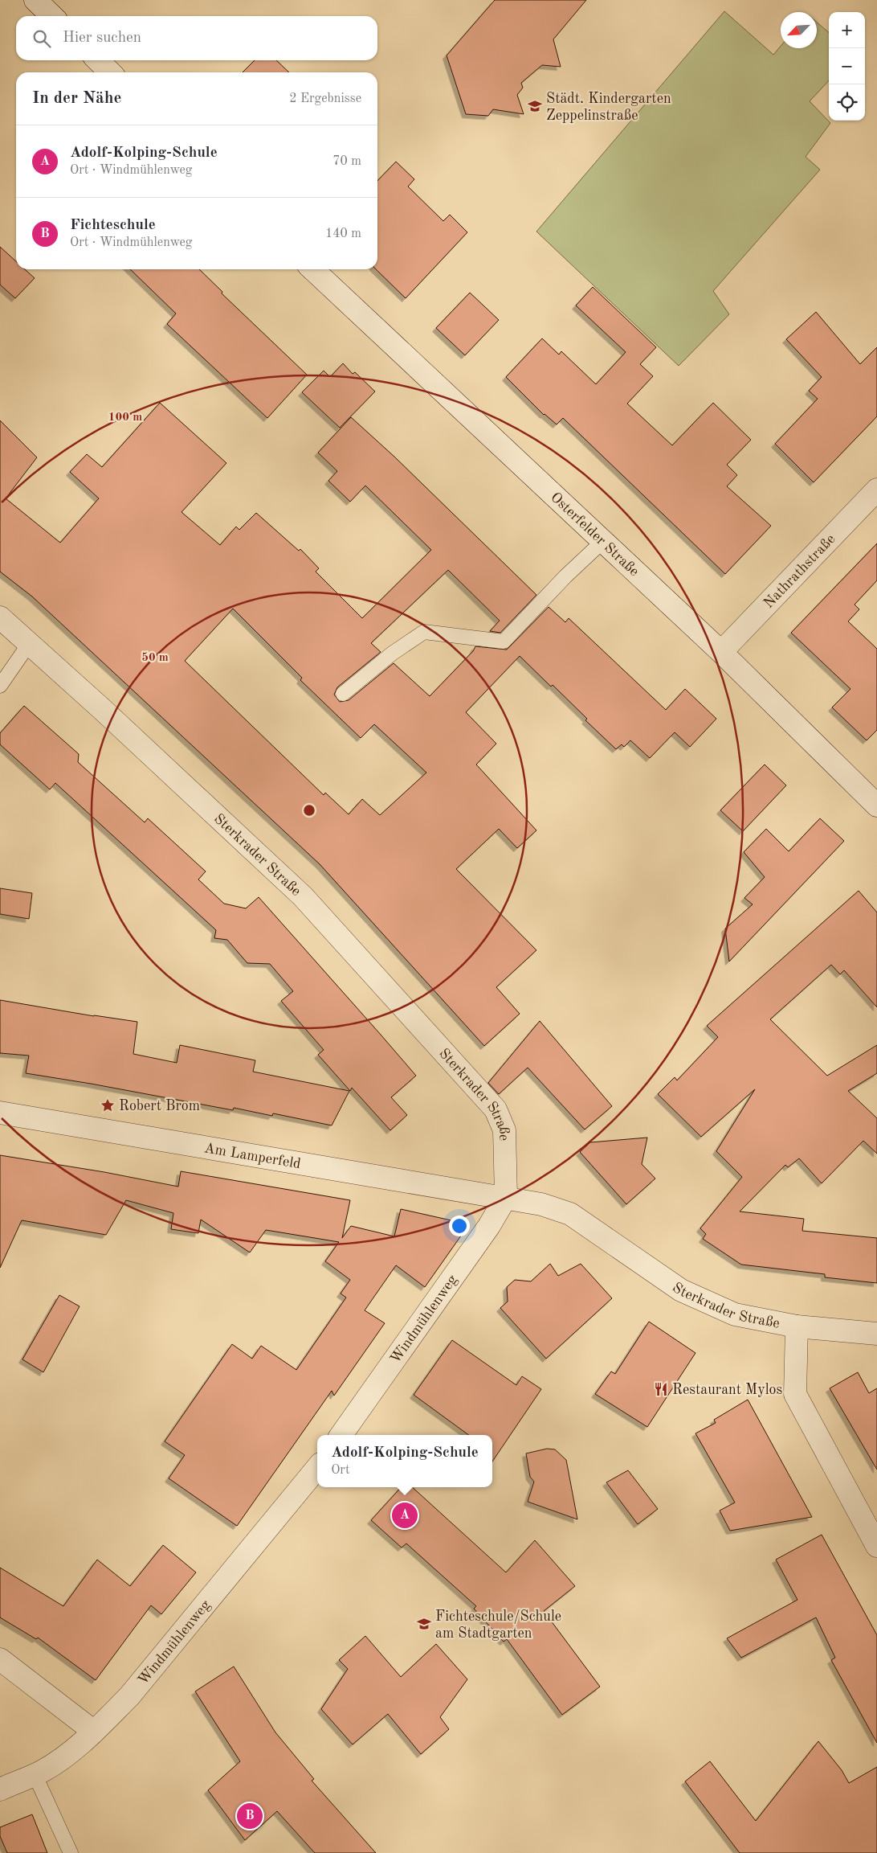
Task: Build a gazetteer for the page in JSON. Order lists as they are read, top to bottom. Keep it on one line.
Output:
{"streets":{"street":["Osterfelder Straße","Nathrathstraße","Sterkrader Straße","Am Lamperfeld","Windmühlenweg"]},"crossings":[["Osterfelder Straße","Nathrathstraße"],["Sterkrader Straße","Am Lamperfeld"],["Sterkrader Straße","Windmühlenweg"],["Am Lamperfeld","Windmühlenweg"]],"places":{"school or university":["Städt. Kindergarten Zeppelinstraße","Fichteschule/Schule am Stadtgarten"],"place":["Robert Brom"],"restaurant":["Restaurant Mylos"]},"north":"bottom left","page":{"map_buttons":["+","−"],"search":"Hier suchen","heading":["In der Nähe","2 Ergebnisse"],"list":[{"mark":"A","name":"Adolf-Kolping-Schule","note":"Ort · Windmühlenweg","value":"70 m"},{"mark":"B","name":"Fichteschule","note":"Ort · Windmühlenweg","value":"140 m"}],"popup":["Adolf-Kolping-Schule","Ort"],"pins":["A","B"]},"rings":["100 m","50 m"]}
